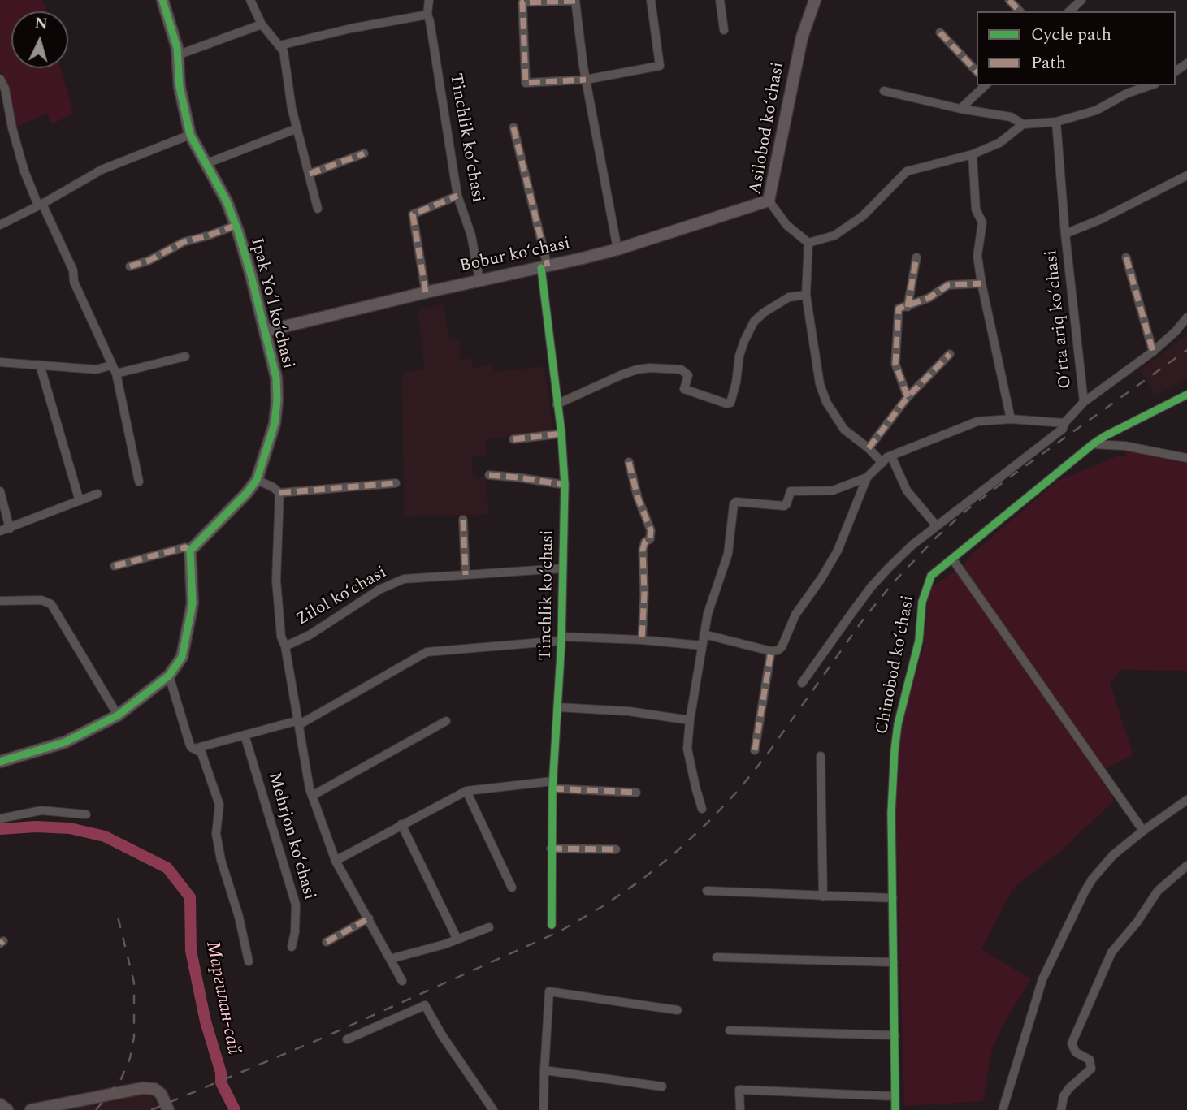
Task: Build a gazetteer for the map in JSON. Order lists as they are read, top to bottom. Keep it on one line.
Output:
{"streets":{"street":["Asilobod koʻchasi","Tinchlik koʻchasi","Bobur koʻchasi","Ipak Yoʻl koʻchasi","Oʻrta ariq koʻchasi","Zilol ko‘chasi","Chinobod koʻchasi","Mehrjon koʻchasi"]},"crossings":[["Asilobod koʻchasi","Bobur koʻchasi"],["Tinchlik koʻchasi","Bobur koʻchasi"],["Tinchlik koʻchasi","Zilol ko‘chasi"],["Bobur koʻchasi","Ipak Yoʻl koʻchasi"]],"water":["Маргилан-сай"],"legend":["Cycle path","Path"],"north":"top"}
